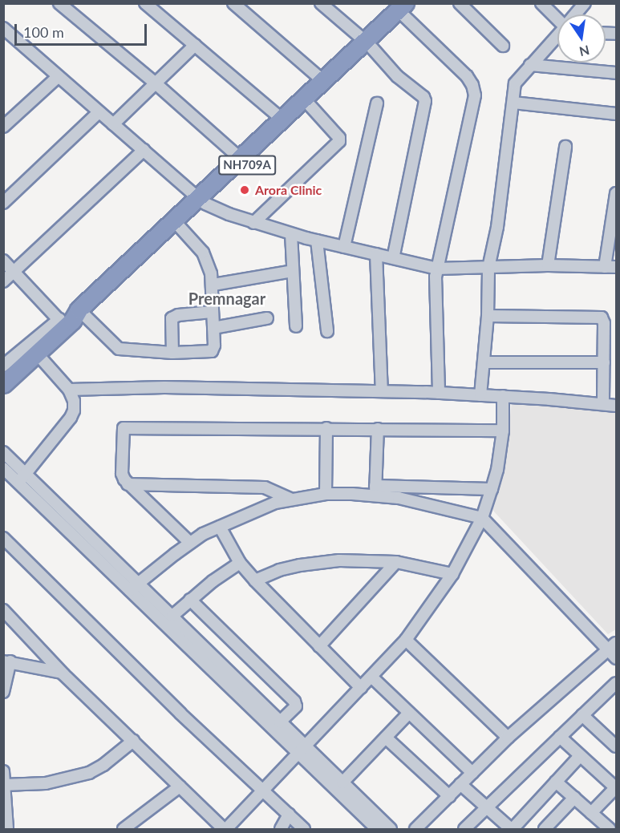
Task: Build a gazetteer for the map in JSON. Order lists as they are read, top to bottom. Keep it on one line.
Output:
{"streets":{"highway":["NH709A"]},"districts":["Premnagar"],"places":["Arora Clinic"],"scale_bar":"100 m","north":"bottom"}
